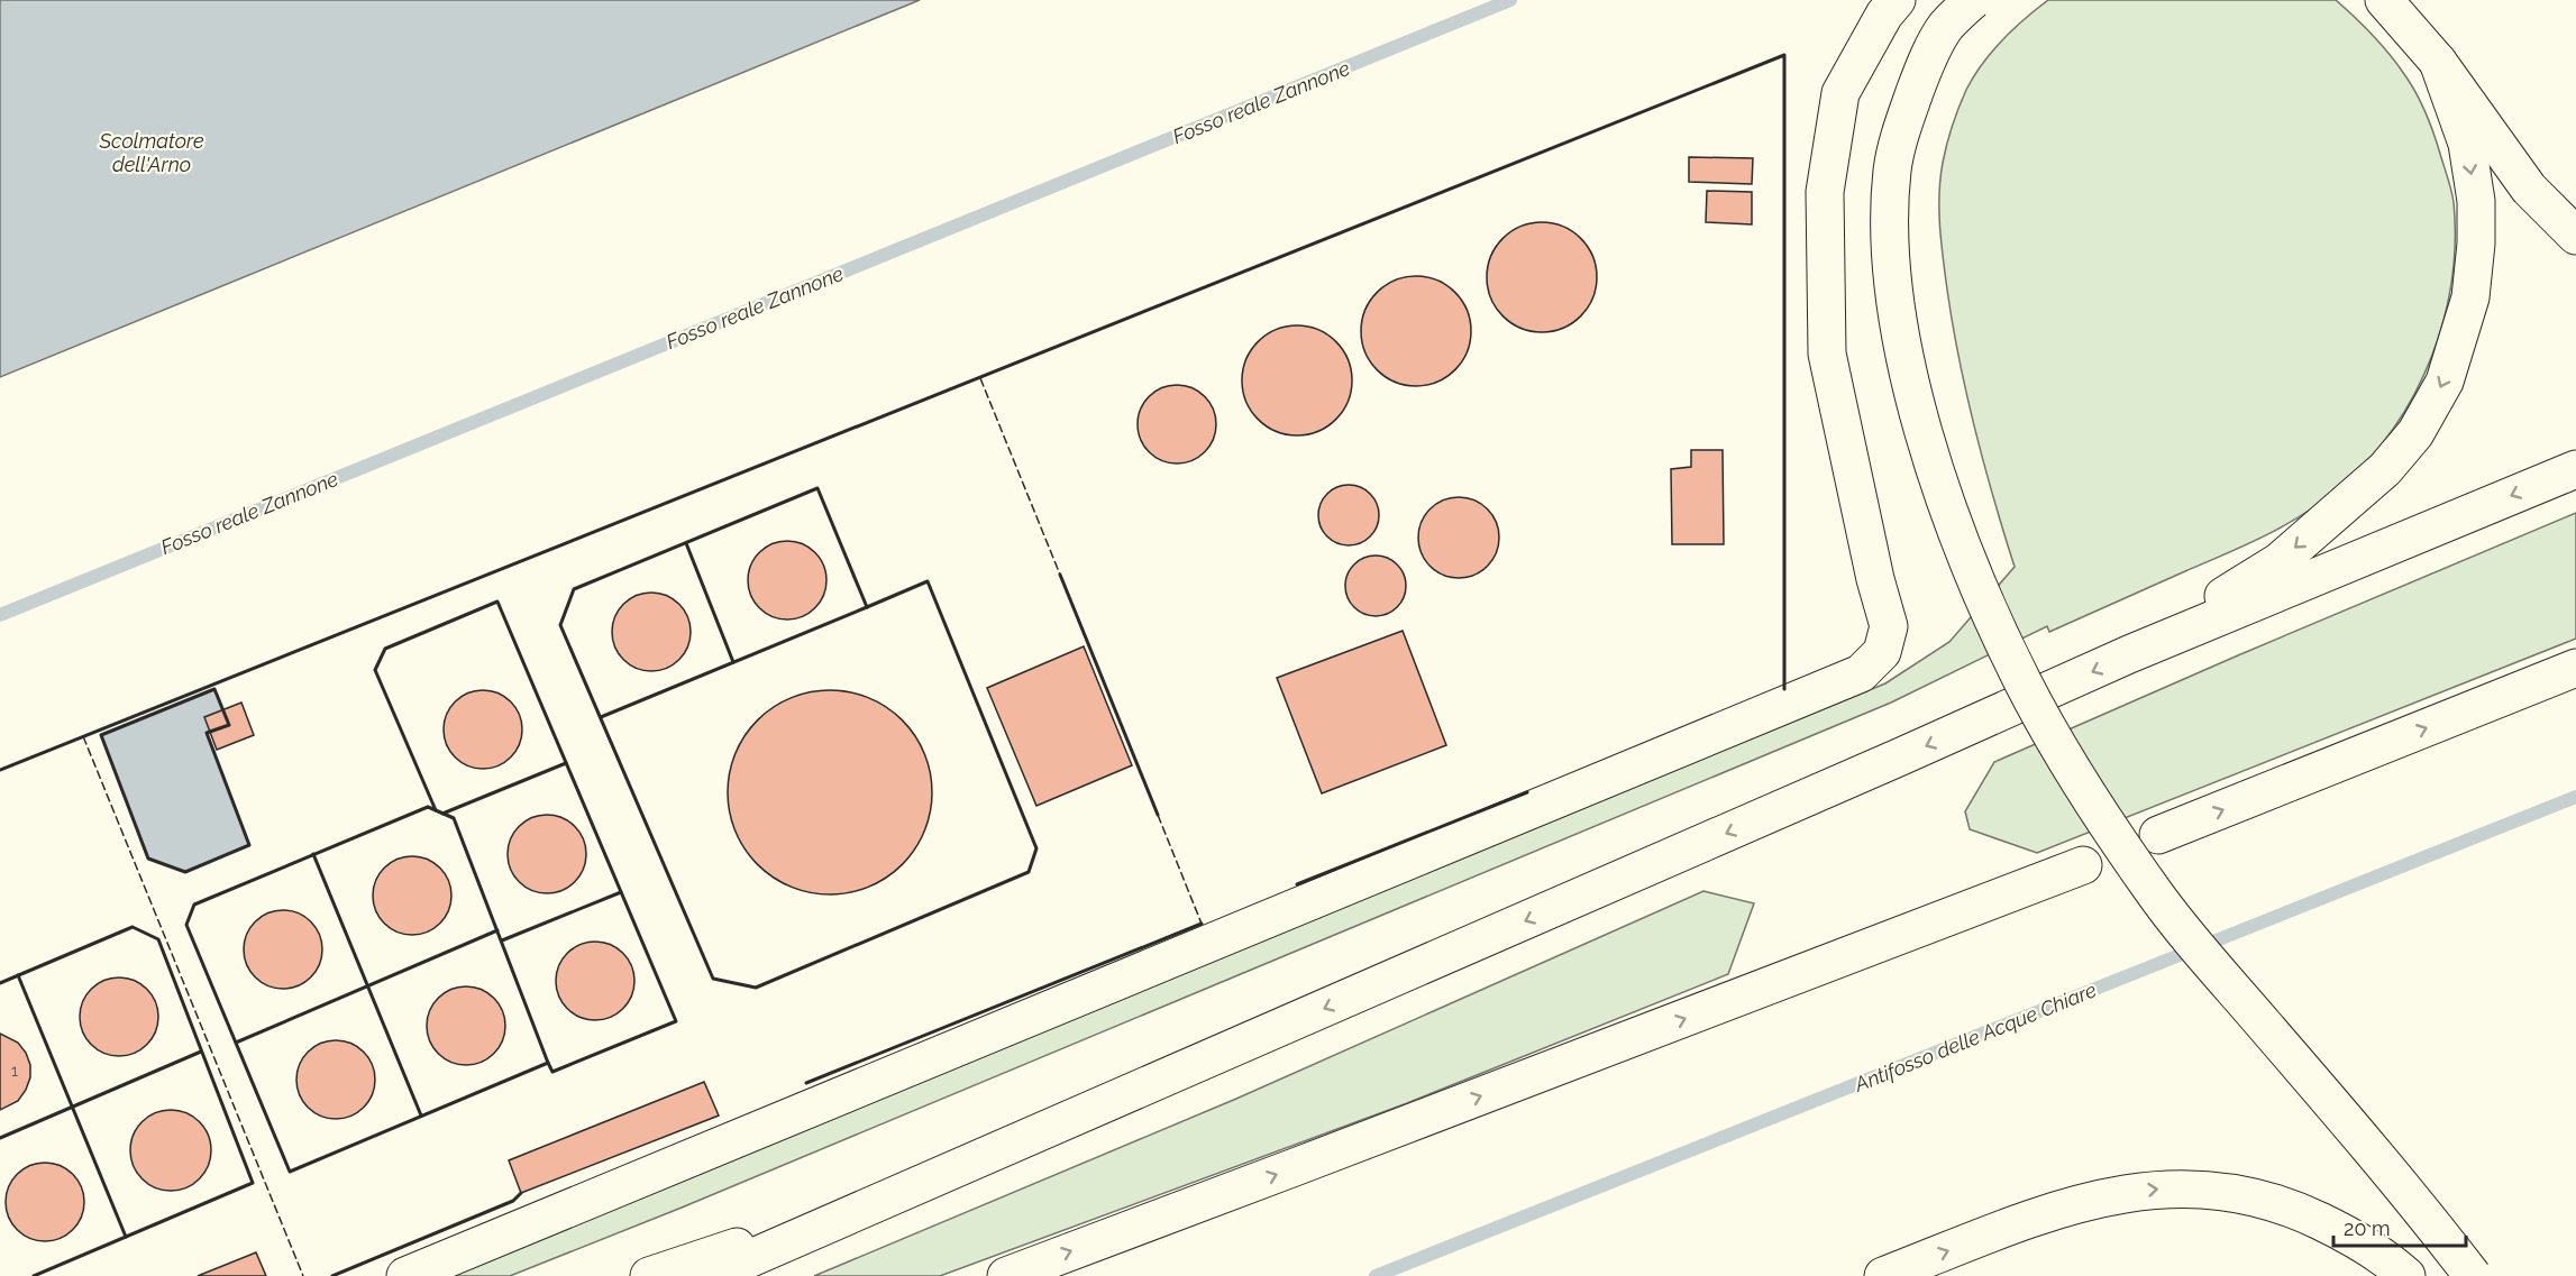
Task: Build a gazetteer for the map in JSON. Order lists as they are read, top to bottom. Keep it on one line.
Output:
{"water":["Fosso reale Zannone","Scolmatore dell'Arno","Antifosso delle Acque Chiare"],"house_numbers":["1"],"scale_bar":"20 m"}
